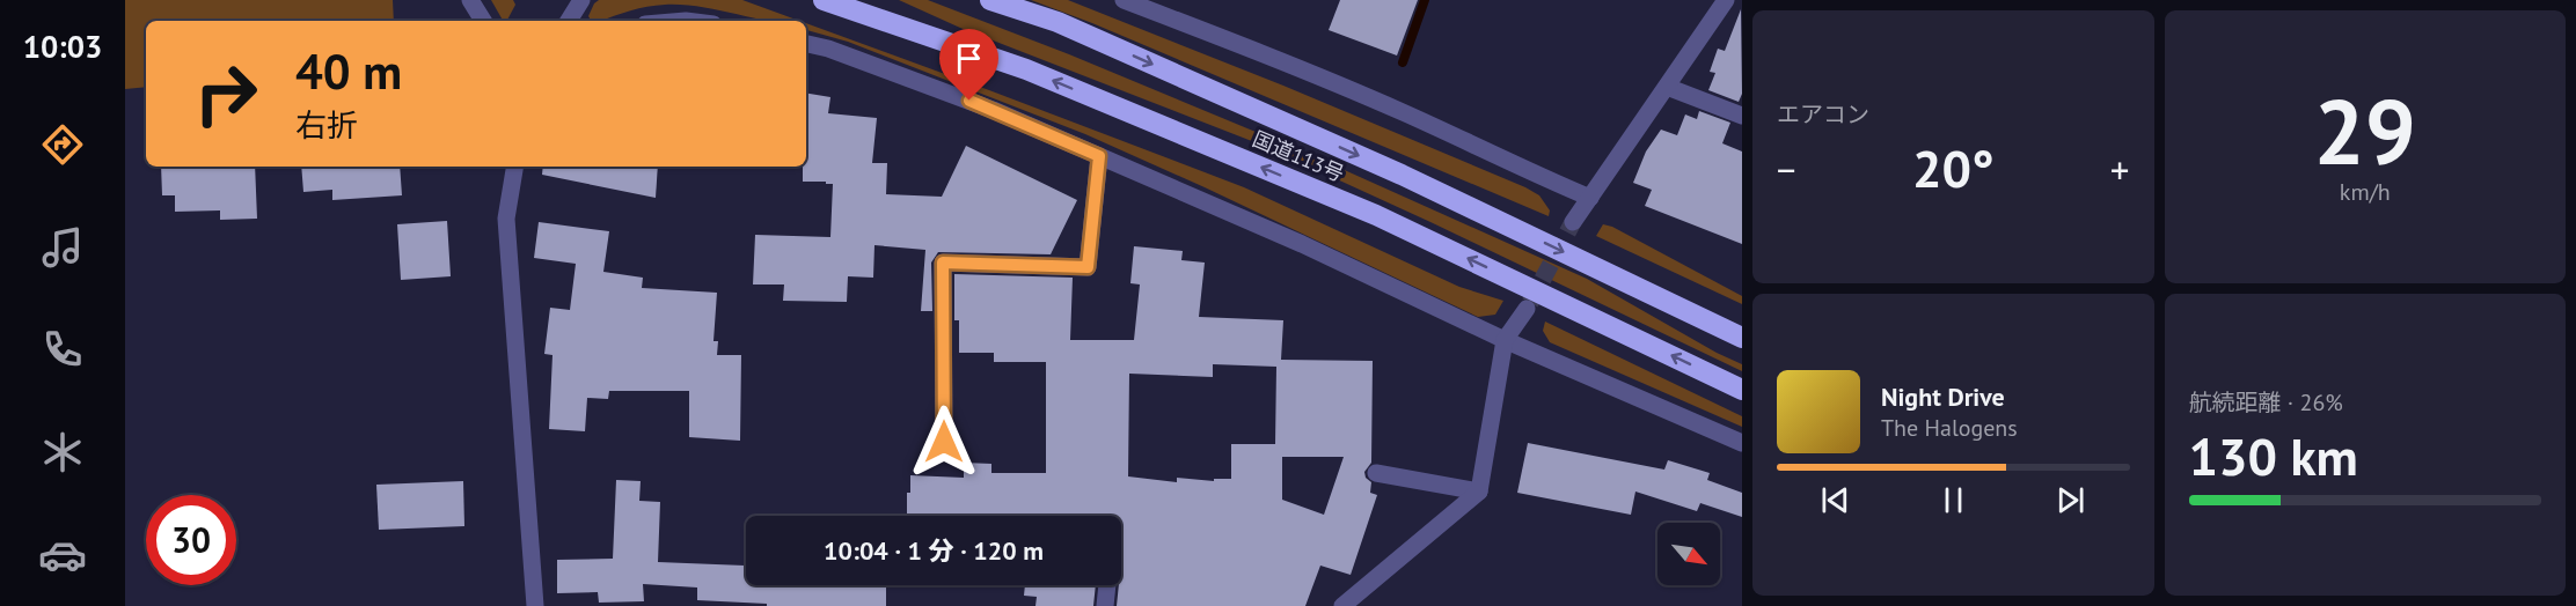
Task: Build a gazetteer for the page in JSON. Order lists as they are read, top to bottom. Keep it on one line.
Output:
{"streets":{"highway":["国道113号"]},"north":"bottom right","page":{"tabs":"10:03","tile":["エアコン",["29","km/h"],["航続距離 · 26%","130 km"]],"turn":["40 m","右折"],"heat":["−","20°","+"],"song":["Night Drive","The Halogens"],"limit":"30","trip":"10:04 · 1 分 · 120 m"}}
